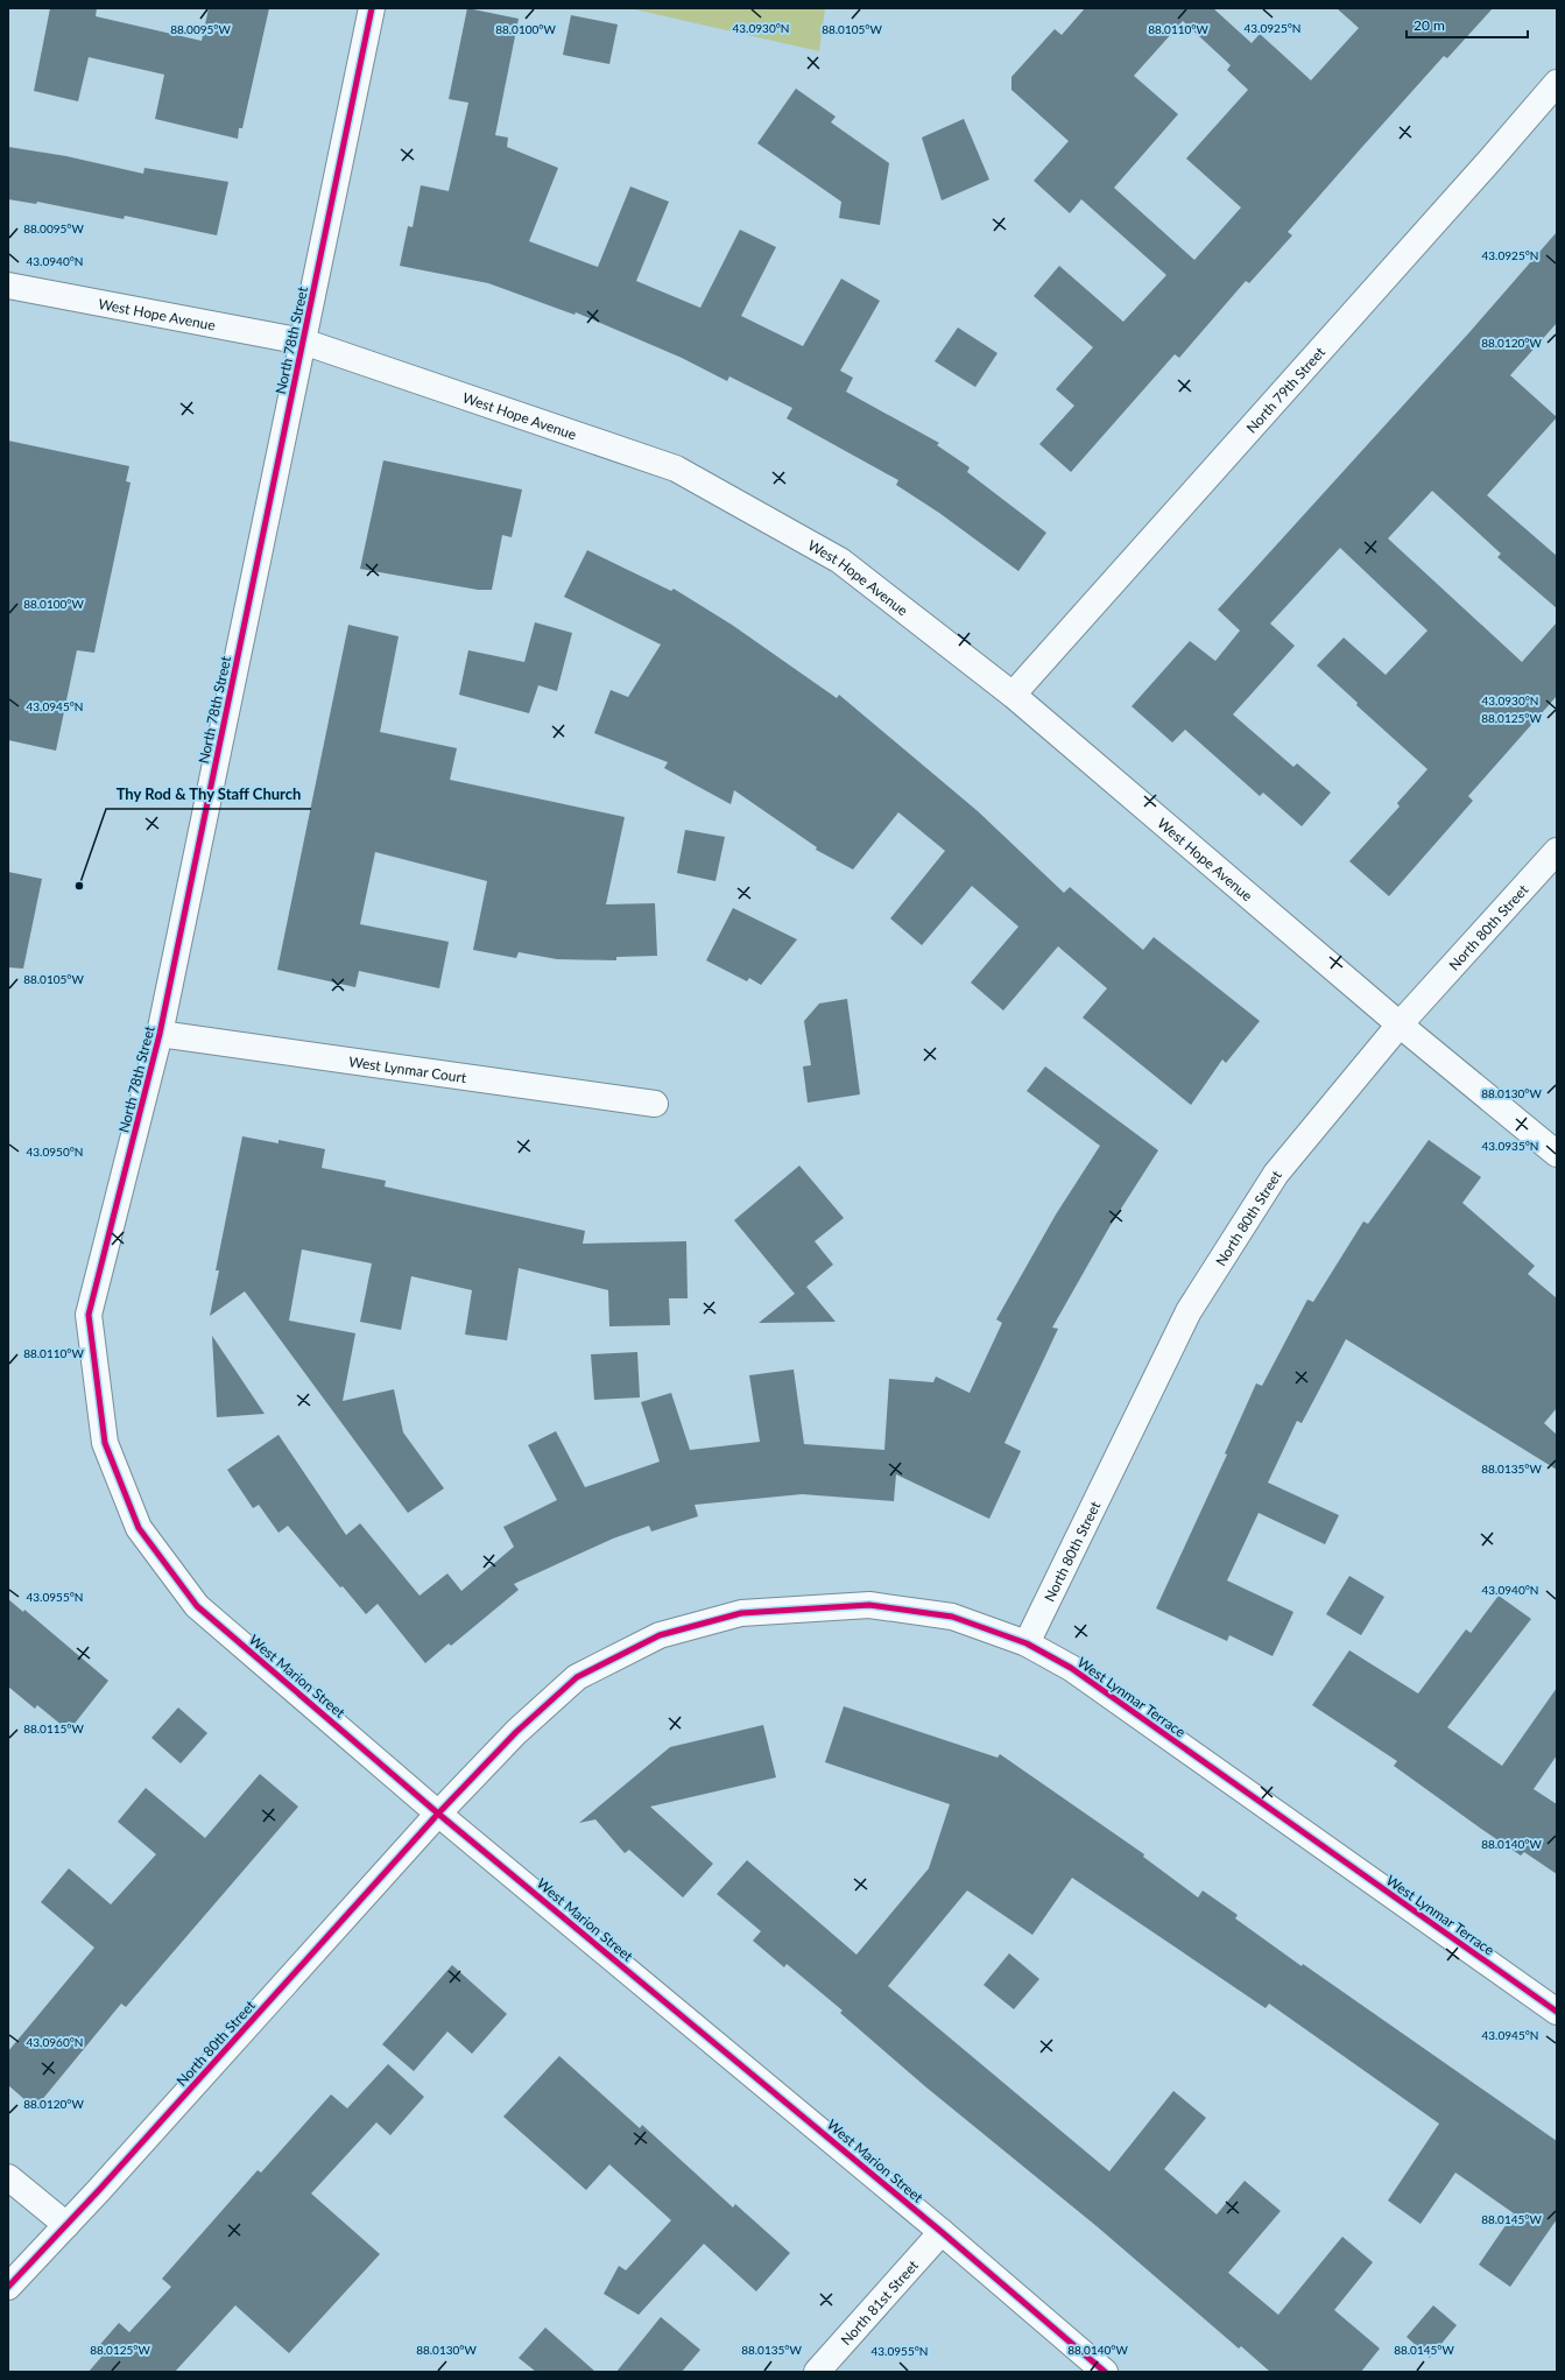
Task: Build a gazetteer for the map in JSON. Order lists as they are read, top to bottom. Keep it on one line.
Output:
{"streets":{"street":["West Hope Avenue","North 78th Street","North 79th Street","North 80th Street","West Lynmar Court","West Marion Street","West Lynmar Terrace","North 81st Street"]},"crossings":[["West Hope Avenue","North 78th Street"],["West Hope Avenue","North 79th Street"],["West Hope Avenue","North 80th Street"],["North 78th Street","West Lynmar Court"],["North 78th Street","West Marion Street"],["North 80th Street","West Marion Street"],["North 80th Street","West Lynmar Terrace"],["West Marion Street","West Lynmar Terrace"],["West Marion Street","North 81st Street"]],"places":["Thy Rod & Thy Staff Church"],"scale_bar":"20 m","coordinates":["43.0930°N","43.0925°N","88.0095°W","88.0100°W","88.0105°W","88.0110°W","43.0940°N","88.0120°W","43.0945°N","88.0125°W","88.0130°W","43.0935°N","43.0950°N","88.0135°W","43.0955°N","88.0115°W","88.0140°W","43.0960°N","88.0145°W"]}
